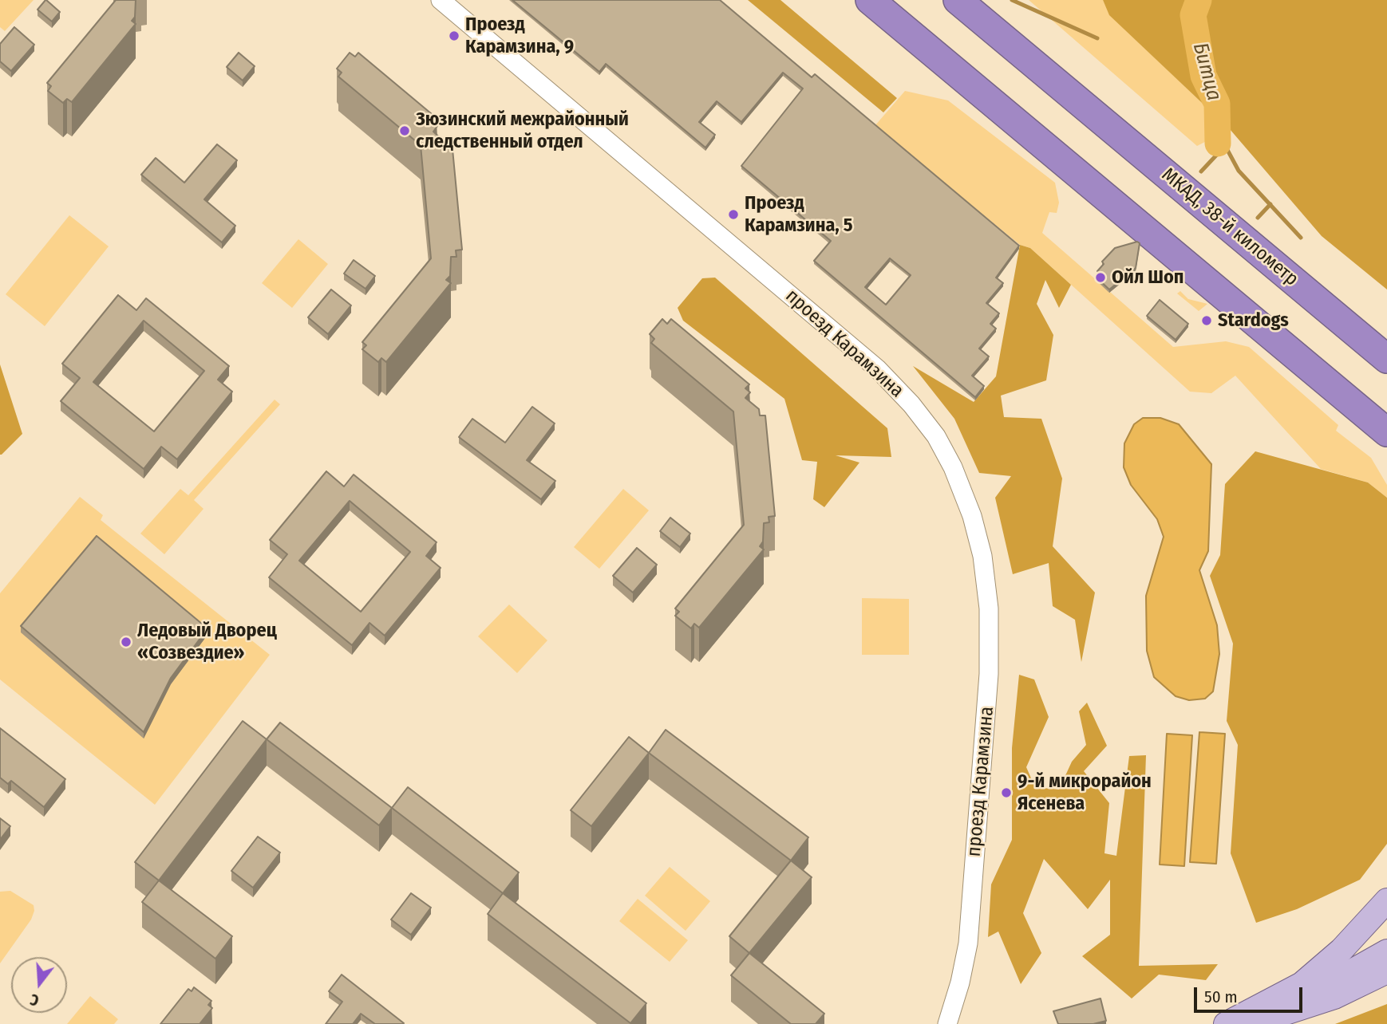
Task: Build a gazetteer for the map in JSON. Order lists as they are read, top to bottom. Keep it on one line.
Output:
{"streets":{"highway":["МКАД, 38-й километр"],"street":["проезд Карамзина"]},"water":["Битца"],"places":["Проезд Карамзина, 9","Зюзинский межрайонный следственный отдел","Проезд Карамзина, 5","Ойл Шоп","Stardogs","Ледовый Дворец «Созвездие»","9-й микрорайон Ясенева"],"scale_bar":"50 m","north":"bottom"}
